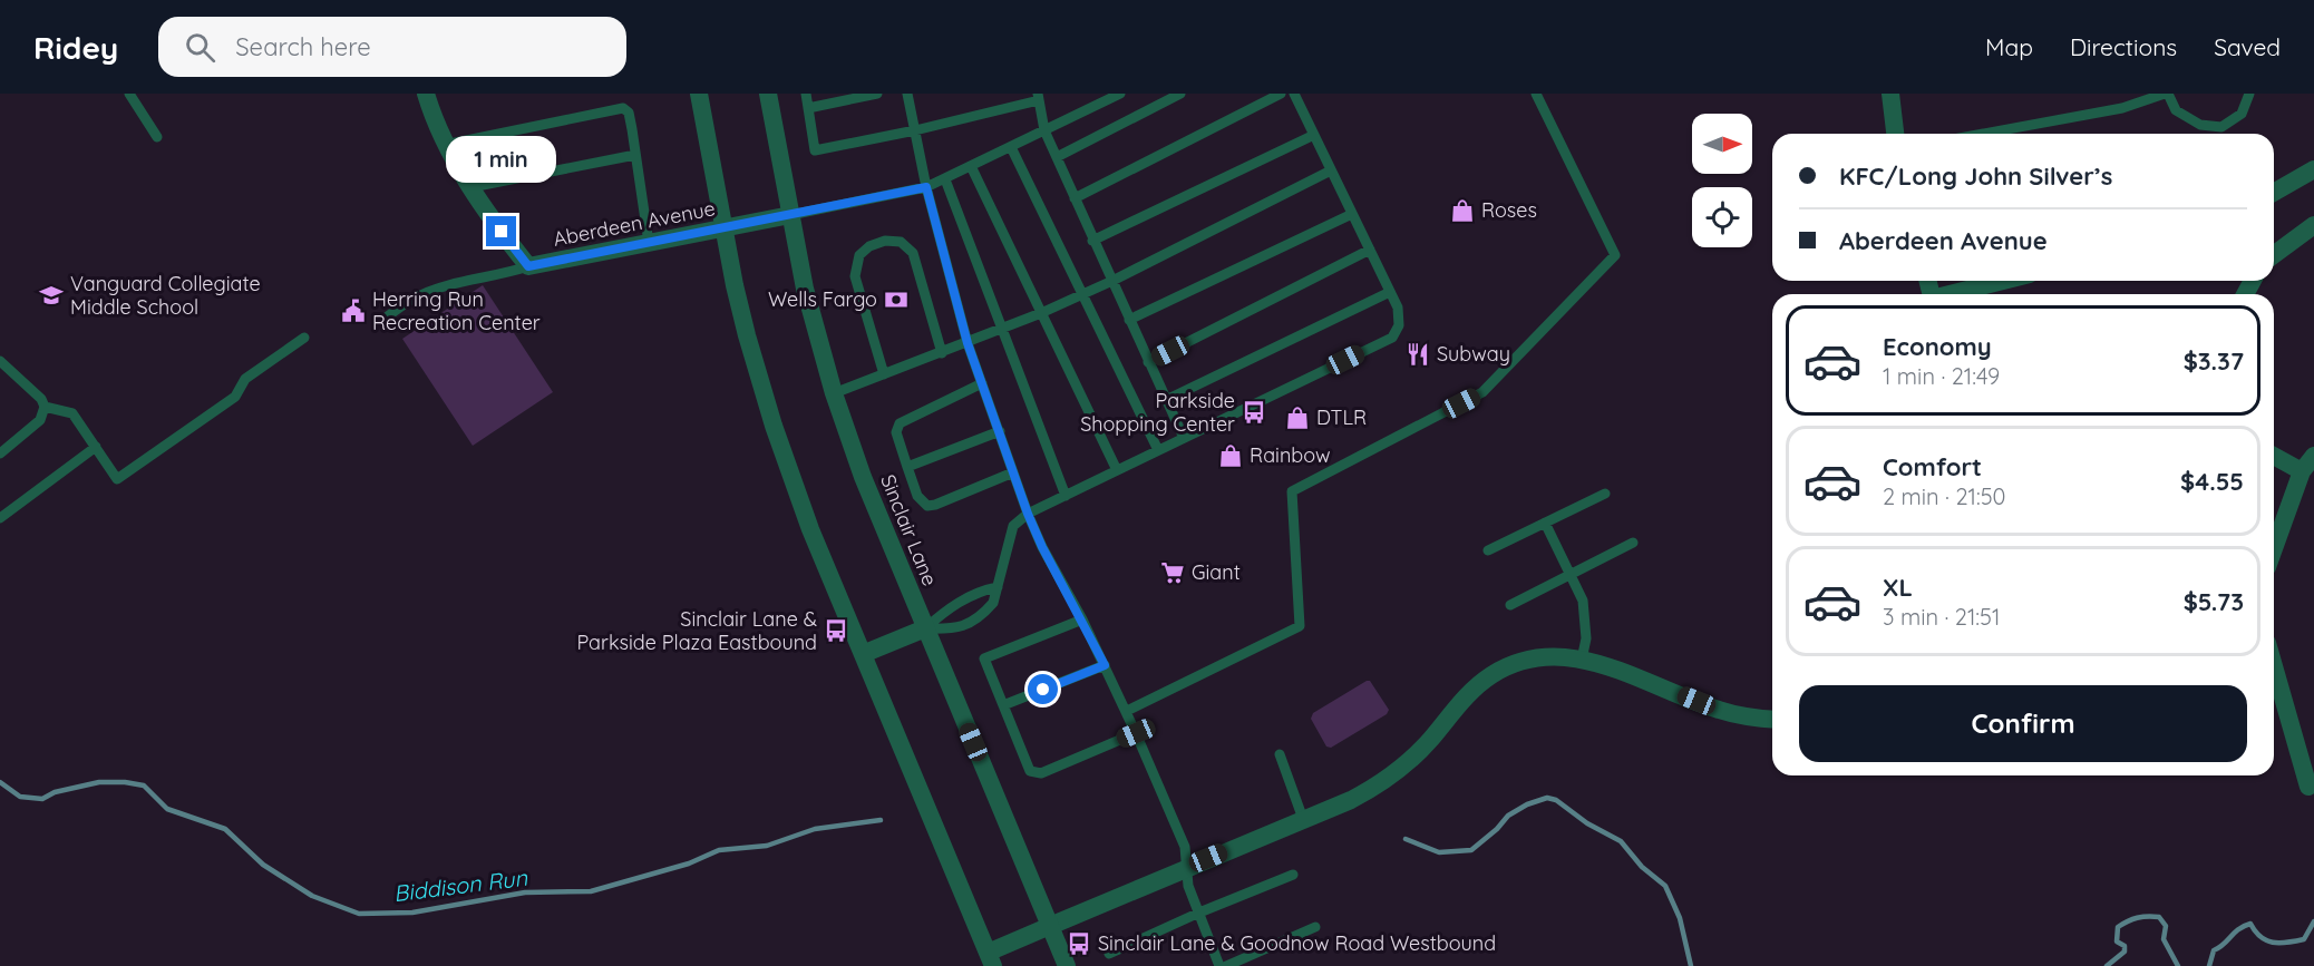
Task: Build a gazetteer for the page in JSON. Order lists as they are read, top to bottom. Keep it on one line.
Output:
{"streets":{"street":["Aberdeen Avenue","Sinclair Lane"]},"crossings":[["Aberdeen Avenue","Sinclair Lane"]],"water":["Biddison Run"],"places":{"shop":["Roses","DTLR","Rainbow"],"school or university":["Vanguard Collegiate Middle School"],"bank":["Wells Fargo"],"public building":["Herring Run Recreation Center"],"restaurant":["Subway"],"bus stop":["Parkside Shopping Center","Sinclair Lane & Parkside Plaza Eastbound","Sinclair Lane & Goodnow Road Westbound"],"supermarket":["Giant"]},"north":"right","page":{"header":"Ridey","search":"Search here","nav":["Map","Directions","Saved"],"banner":["KFC/Long John Silver’s","Aberdeen Avenue"],"bubble":"1 min","list":[{"name":"Economy","note":"1 min · 21:49","value":"$3.37"},{"name":"Comfort","note":"2 min · 21:50","value":"$4.55"},{"name":"XL","note":"3 min · 21:51","value":"$5.73"}],"buttons":"Confirm"}}
